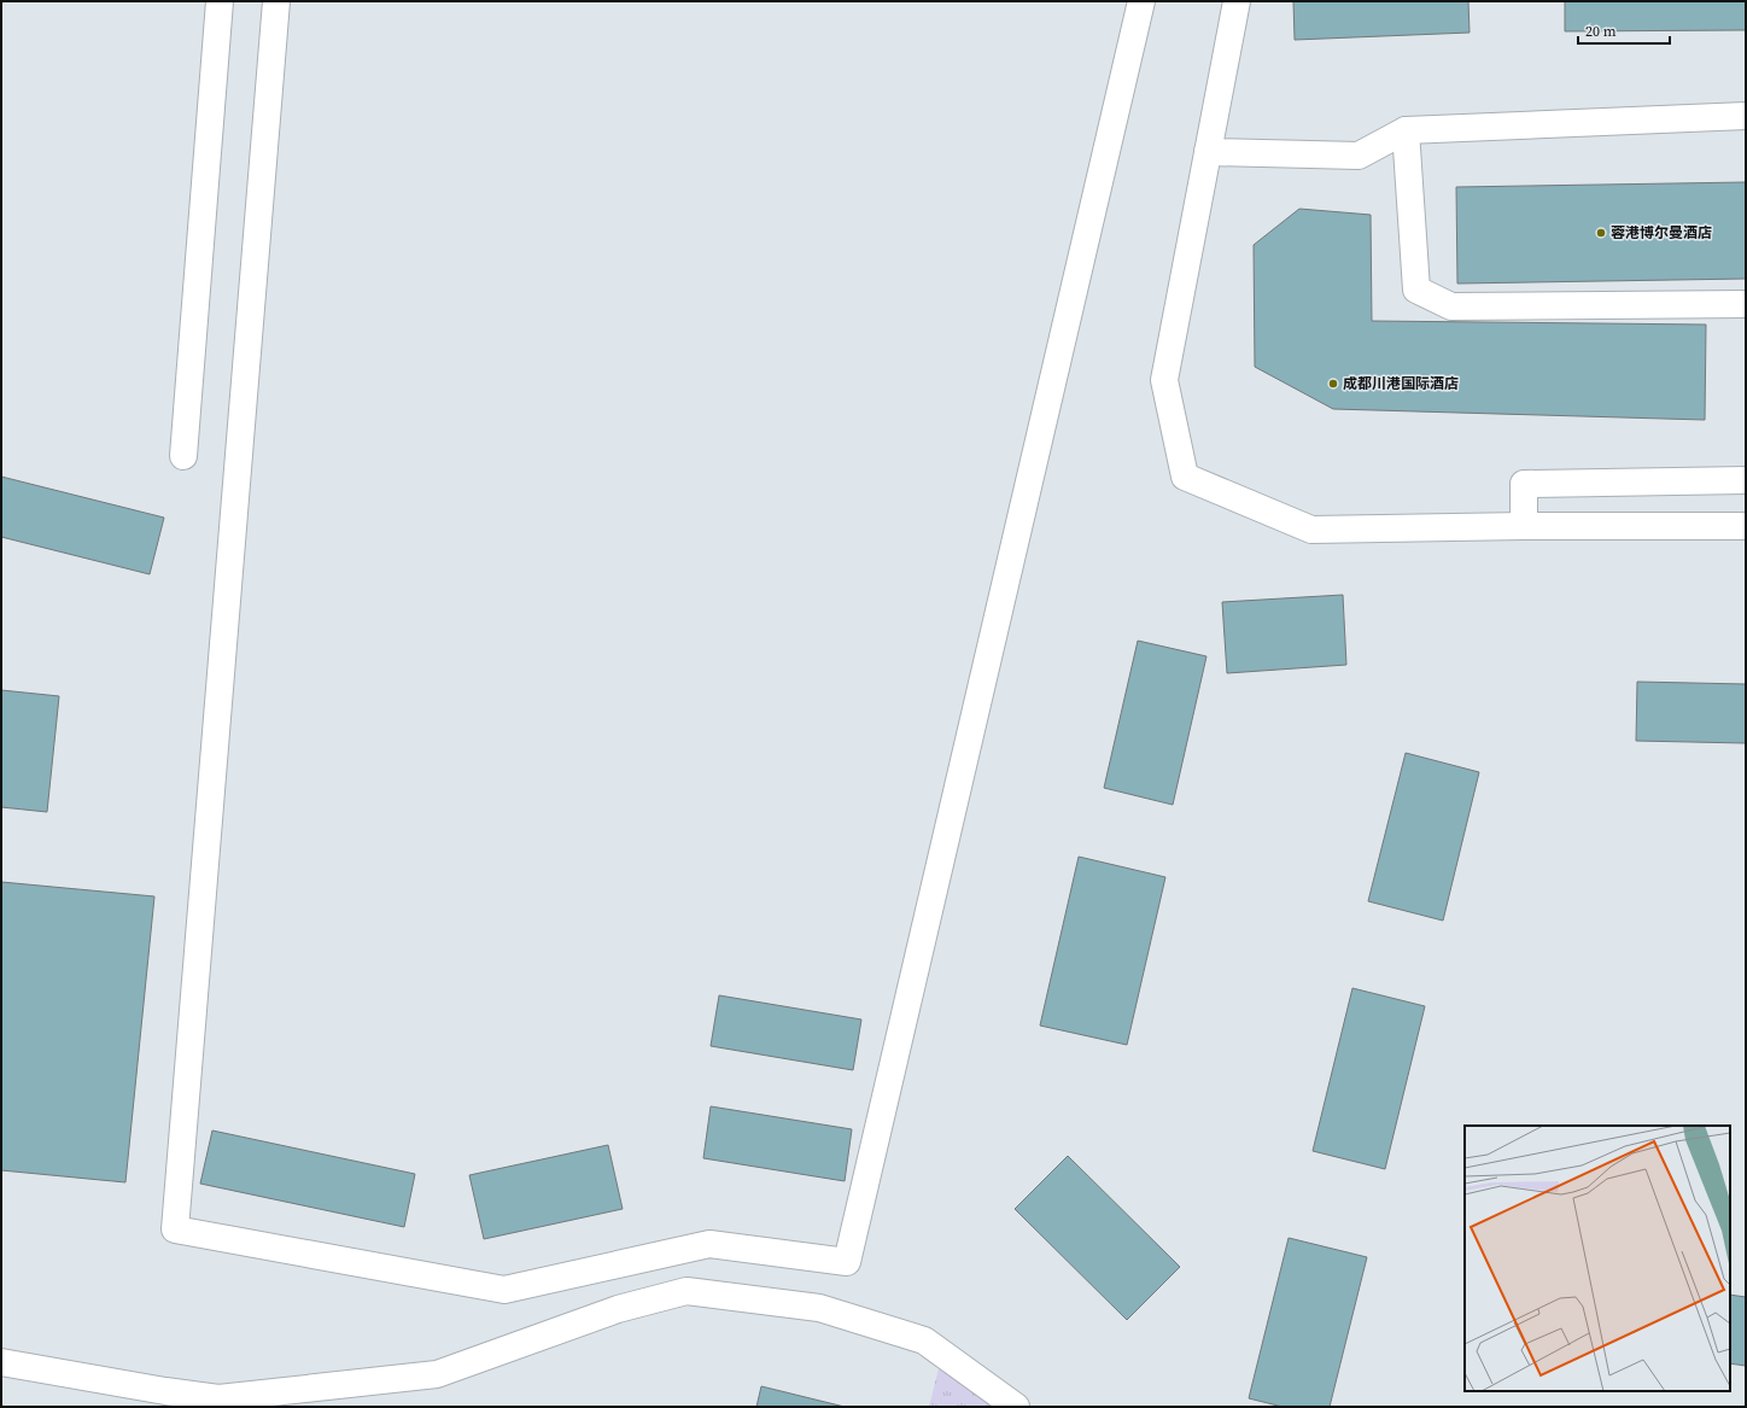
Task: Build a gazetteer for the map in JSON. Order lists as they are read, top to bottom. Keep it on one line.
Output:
{"places":["蓉港博尔曼酒店","成都川港国际酒店"],"scale_bar":"20 m"}
